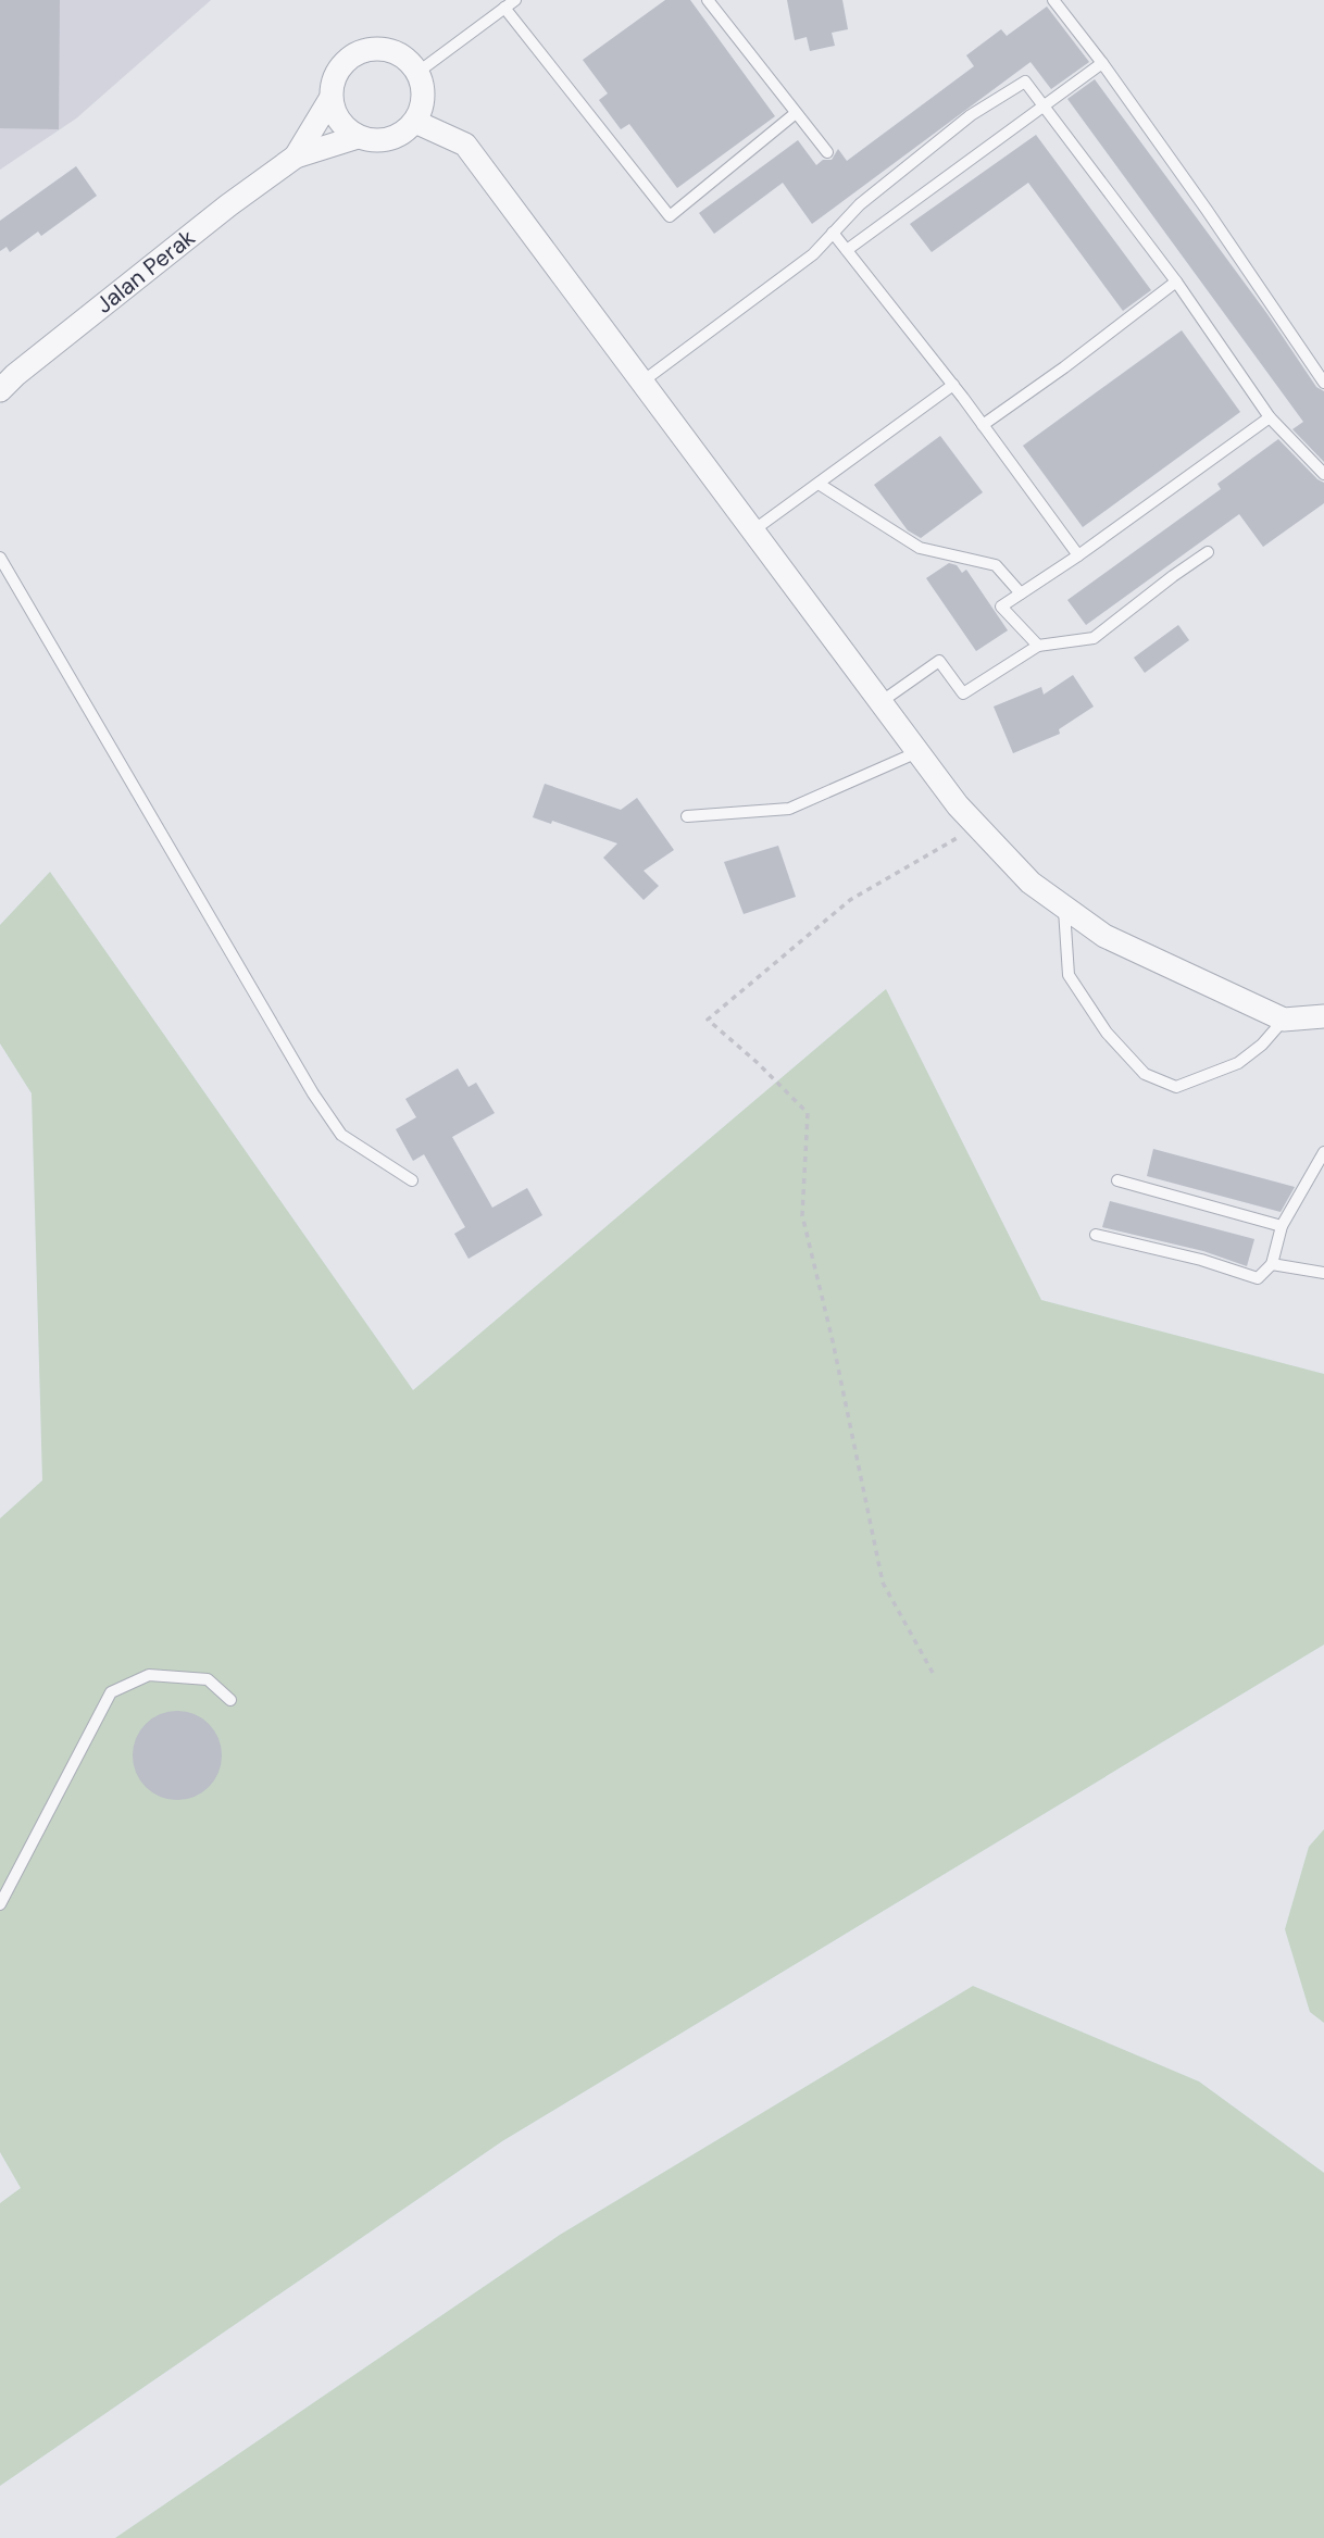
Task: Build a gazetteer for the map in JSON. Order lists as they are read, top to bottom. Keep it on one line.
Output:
{"streets":{"street":["Jalan Perak"]}}
